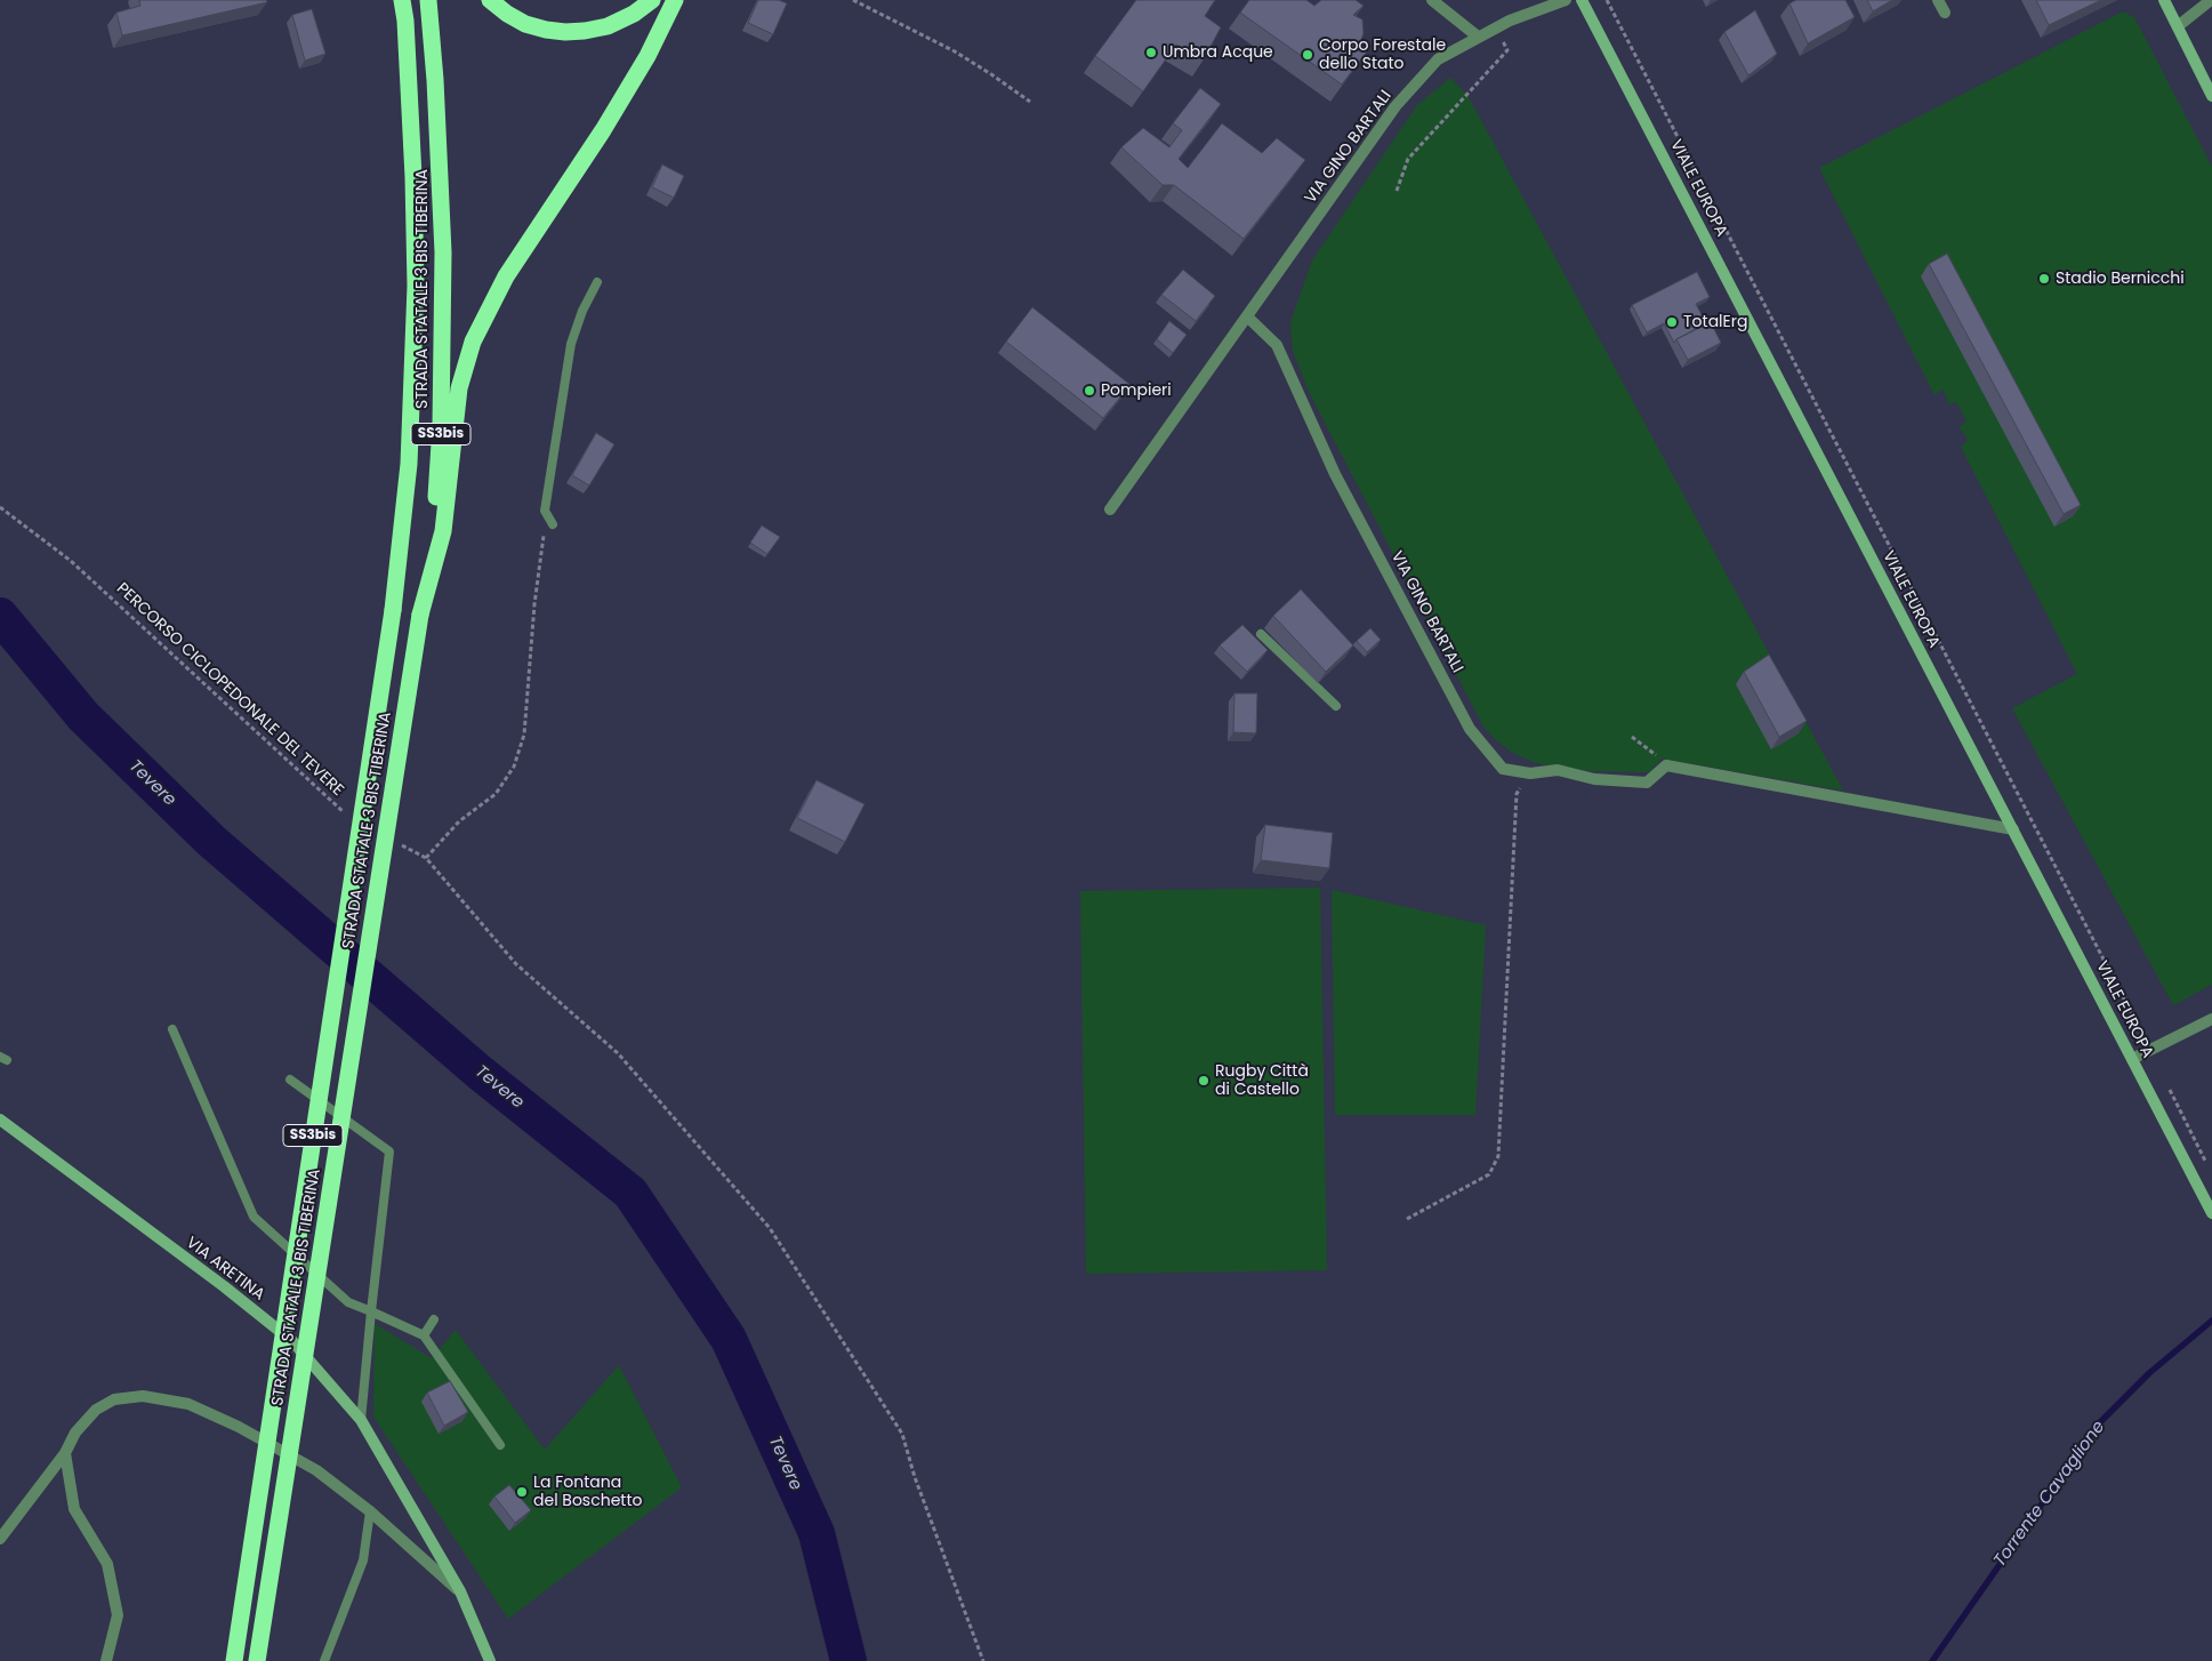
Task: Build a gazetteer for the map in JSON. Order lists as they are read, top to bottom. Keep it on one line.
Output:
{"streets":{"highway":["STRADA STATALE 3 BIS TIBERINA","SS3bis"],"main road":["VIALE EUROPA","VIA ARETINA"],"street":["VIA GINO BARTALI"],"path":["PERCORSO CICLOPEDONALE DEL TEVERE"]},"water":["Tevere","Torrente Cavaglione"],"places":["Umbra Acque","Corpo Forestale dello Stato","Stadio Bernicchi","TotalErg","Pompieri","Rugby Città di Castello","La Fontana del Boschetto"]}
